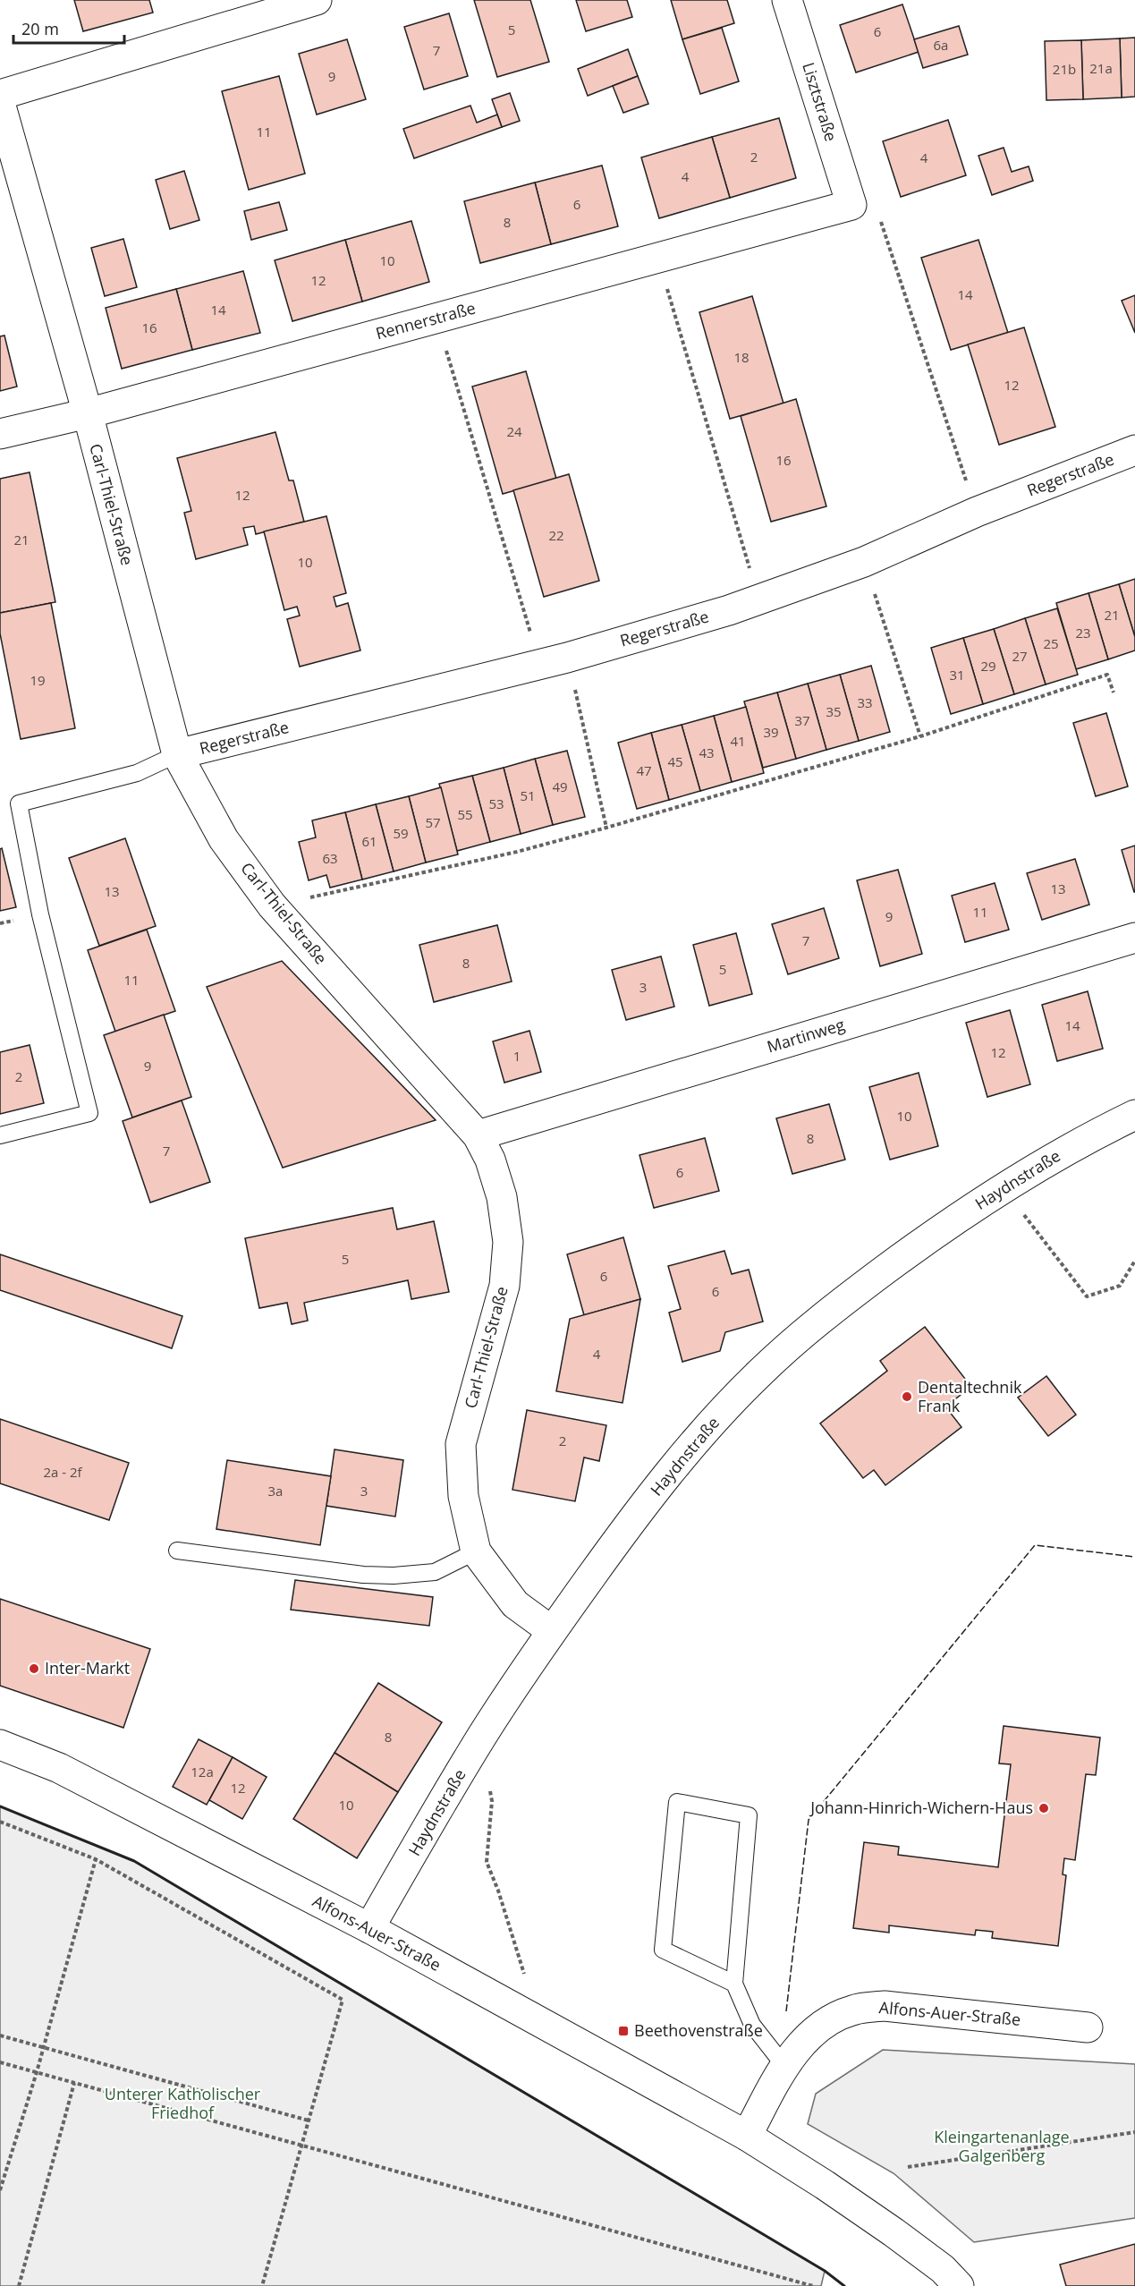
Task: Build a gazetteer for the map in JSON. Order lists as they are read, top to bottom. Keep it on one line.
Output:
{"streets":{"street":["Lisztstraße","Rennerstraße","Regerstraße","Carl-Thiel-Straße","Martinweg","Haydnstraße","Alfons-Auer-Straße"]},"crossings":[["Lisztstraße","Rennerstraße"],["Rennerstraße","Carl-Thiel-Straße"],["Regerstraße","Carl-Thiel-Straße"],["Carl-Thiel-Straße","Martinweg"],["Carl-Thiel-Straße","Haydnstraße"],["Haydnstraße","Alfons-Auer-Straße"]],"parks":["Unterer Katholischer Friedhof","Kleingartenanlage Galgenberg"],"places":{"other":["Dentaltechnik Frank","Inter-Markt","Johann-Hinrich-Wichern-Haus"],"transit":["Beethovenstraße"]},"house_numbers":["5","6","6a","7","21a","21b","9","11","2","4","4","6","8","10","12","14","14","16","18","12","24","16","12","22","21","10","21","23","25","27","29","31","19","33","35","37","39","41","43","45","47","49","51","53","55","57","59","61","63","13","13","11","9","7","8","5","11","3","14","12","1","9","2","10","8","7","6","5","6","6","4","2","2a - 2f","3a","3","8","12a","12","10"],"scale_bar":"20 m"}
